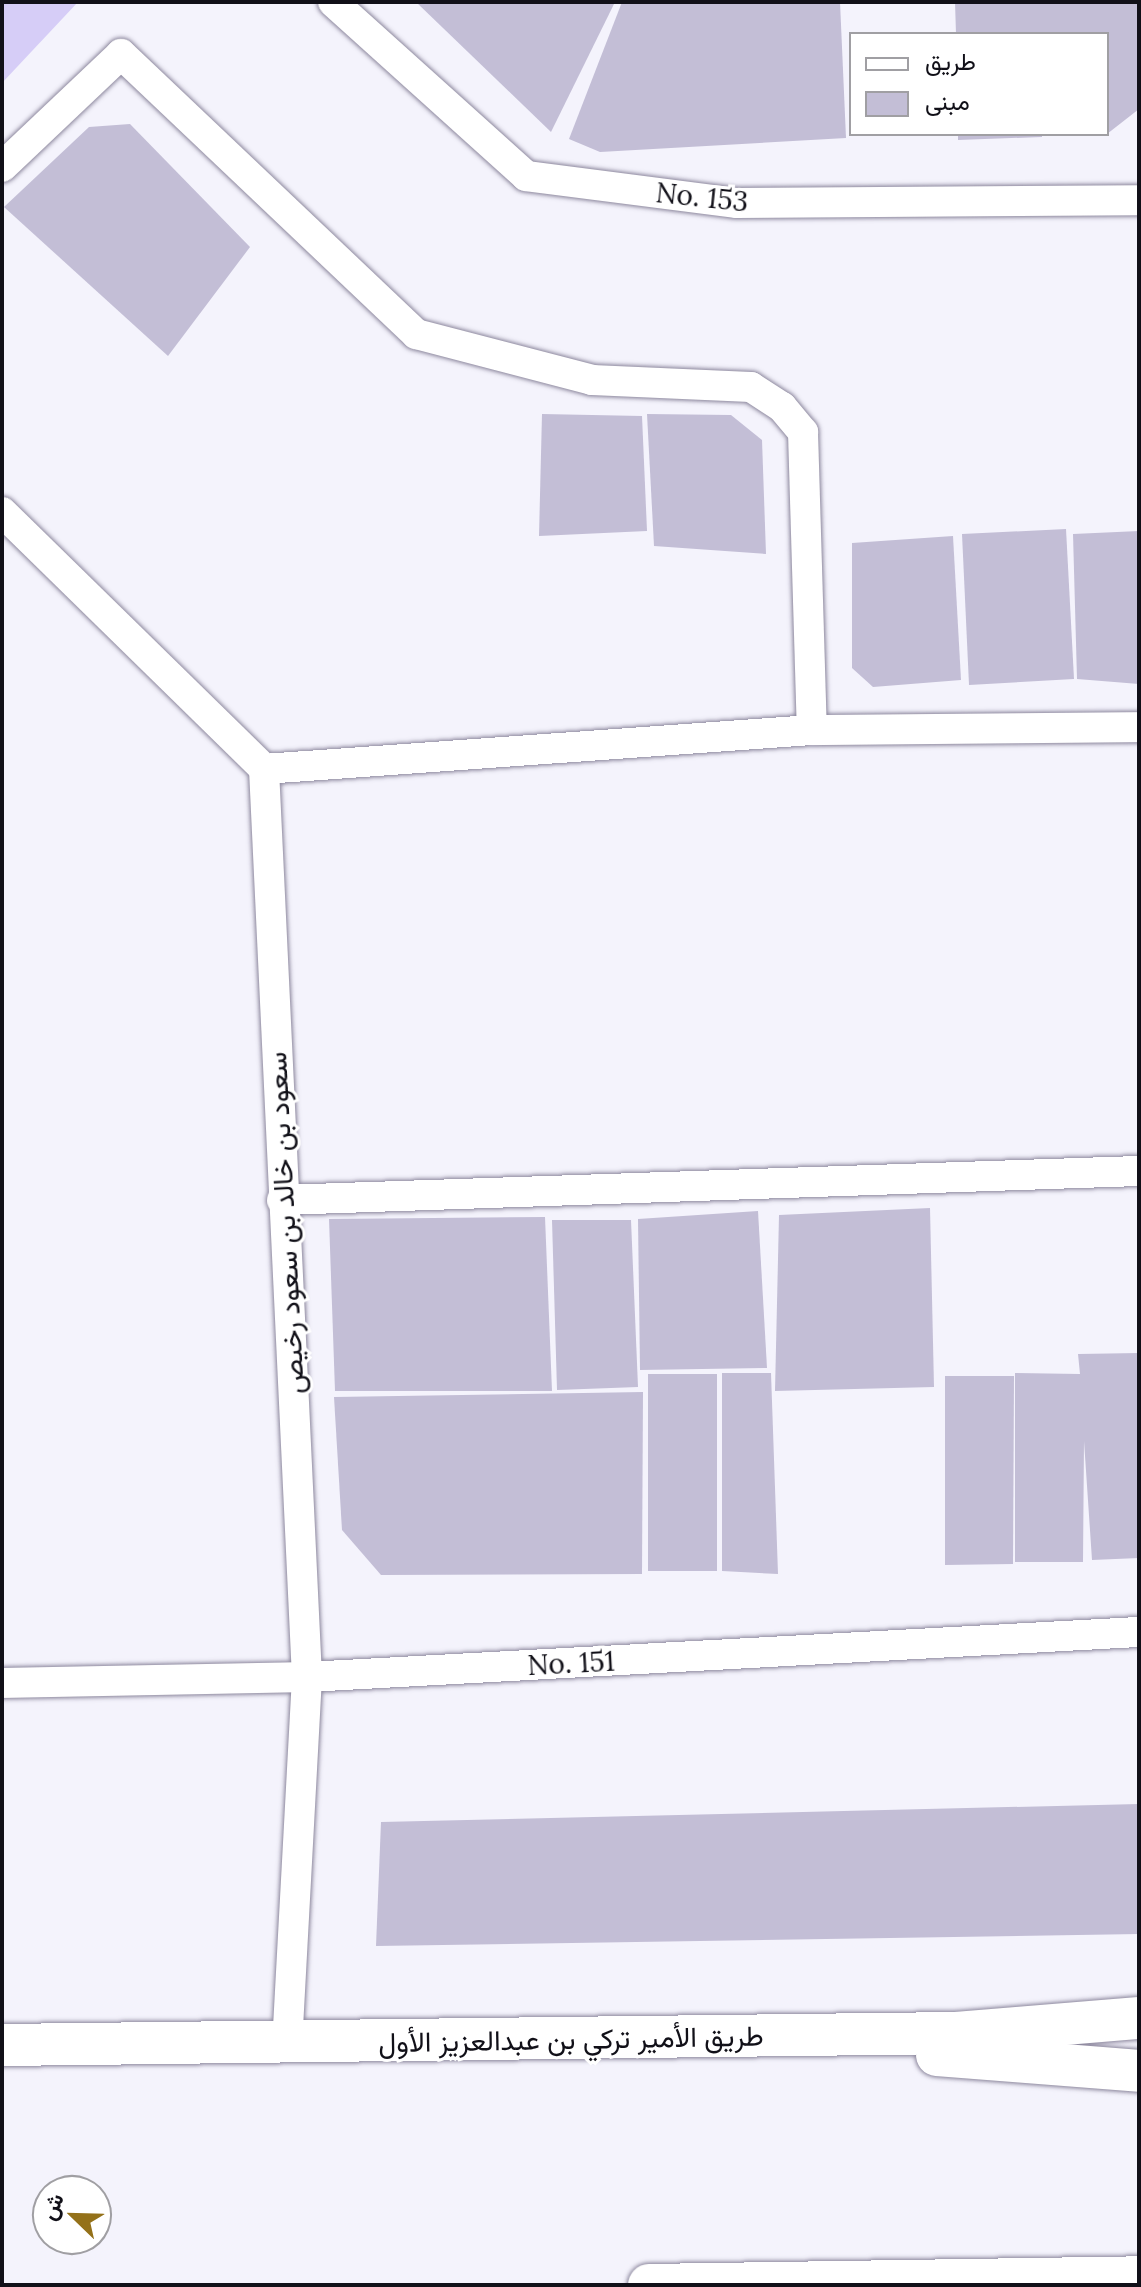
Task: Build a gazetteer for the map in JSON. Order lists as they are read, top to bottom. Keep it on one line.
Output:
{"streets":{"main road":["طريق الأمير تركي بن عبدالعزيز الأول"],"street":["No. 153","سعود بن خالد بن سعود رخيص","No. 151"]},"crossings":[["سعود بن خالد بن سعود رخيص","No. 151"],["سعود بن خالد بن سعود رخيص","طريق الأمير تركي بن عبدالعزيز الأول"]],"legend":["طريق","مبنى"],"north":"top left"}
